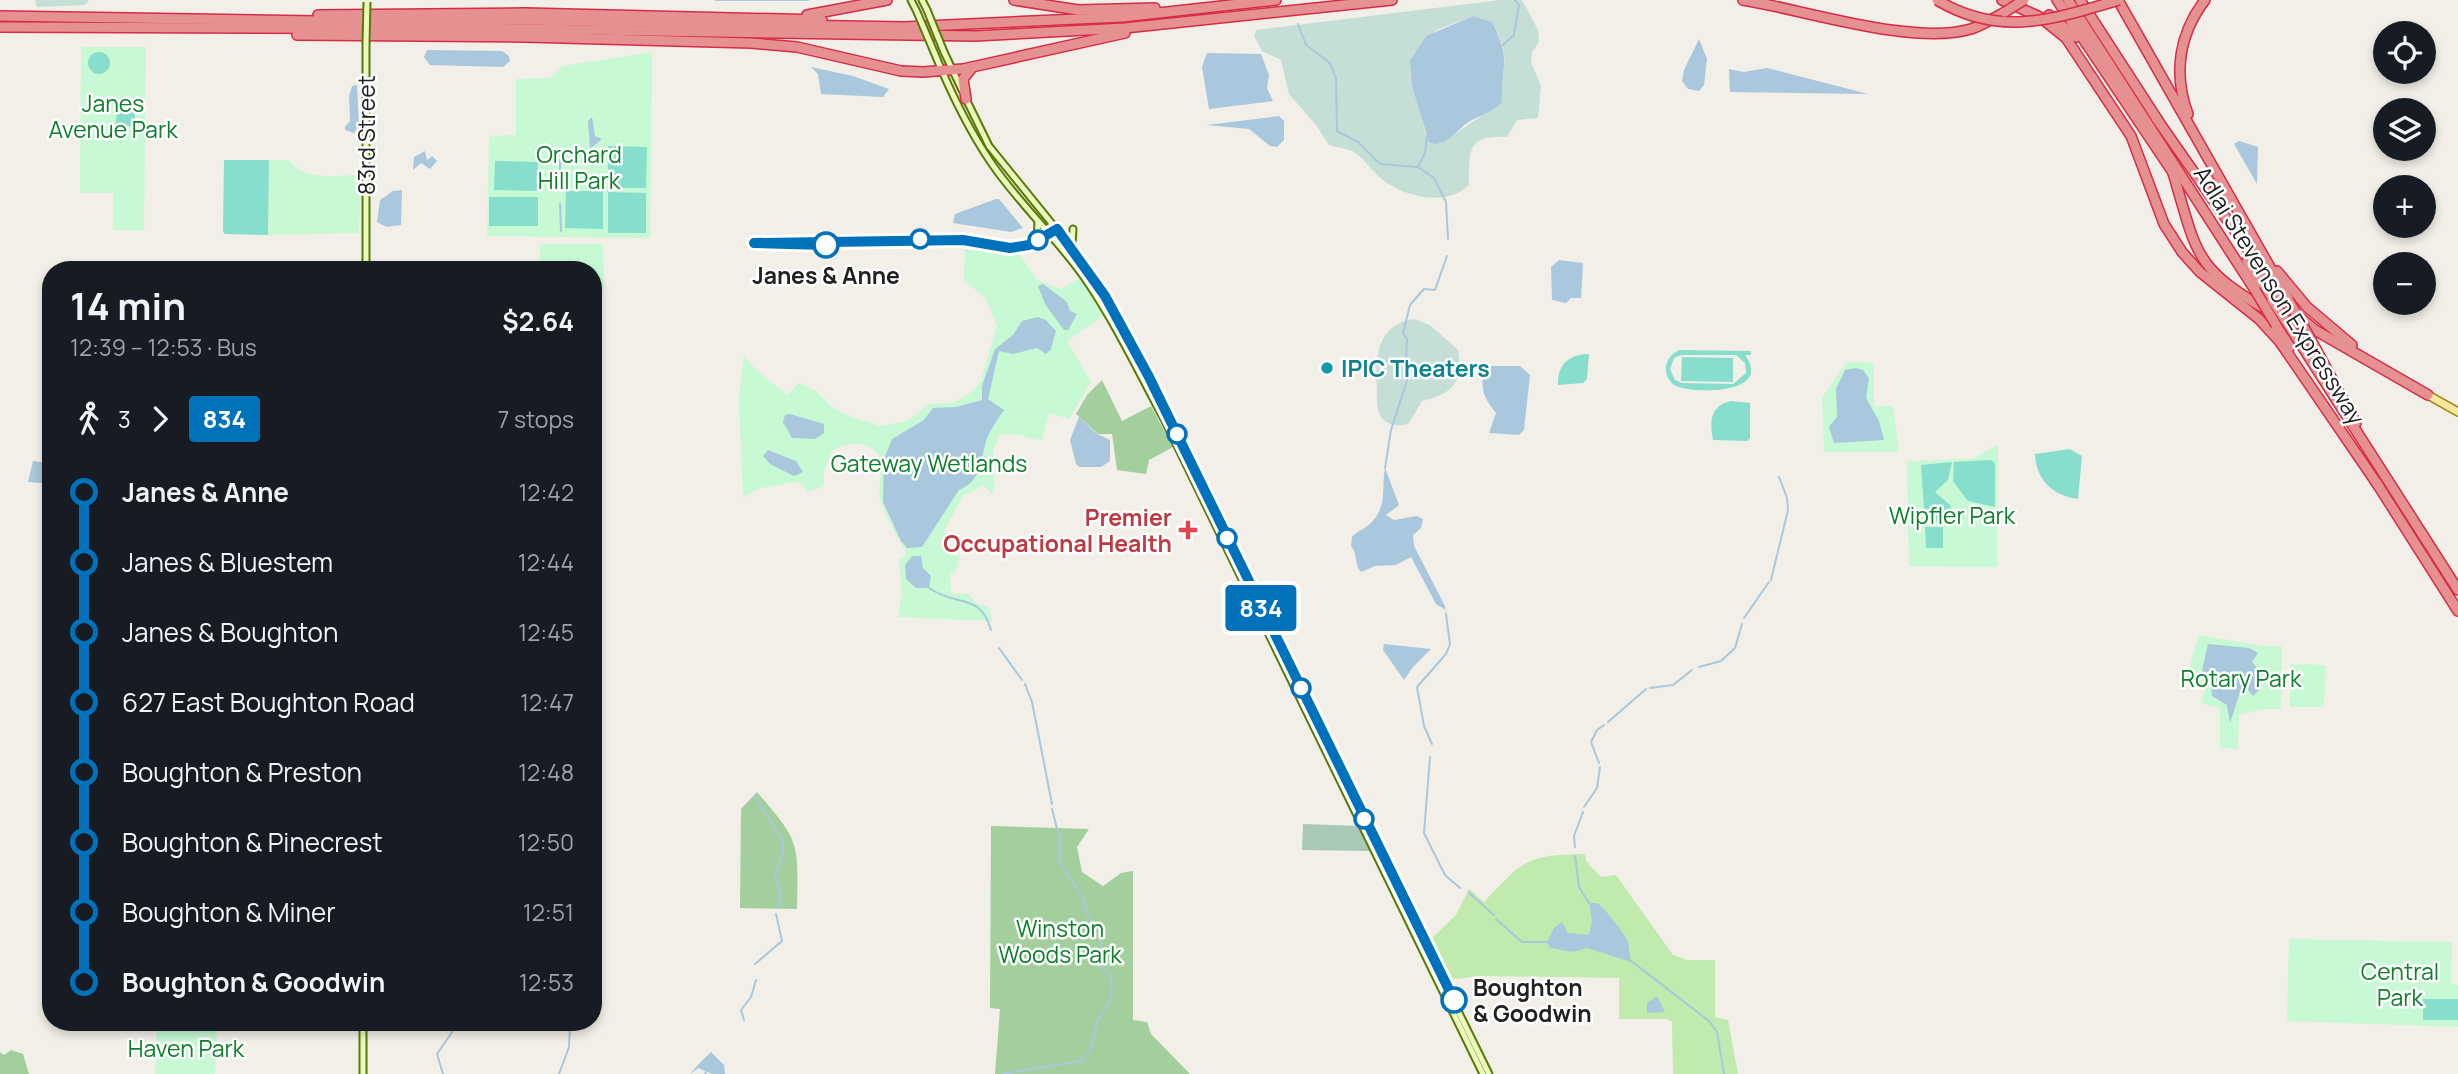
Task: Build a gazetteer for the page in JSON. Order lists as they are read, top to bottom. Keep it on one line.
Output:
{"streets":{"highway":["Adlai Stevenson Expressway"],"main road":["83rd Street"]},"parks":["Janes Avenue Park","Orchard Hill Park","Gateway Wetlands","Wipfler Park","Rotary Park","Winston Woods Park","Central Park","Haven Park"],"places":{"other":["Janes & Anne","IPIC Theaters","Boughton & Goodwin"],"health":["Premier Occupational Health"]},"lines":["bus line 834"],"page":{"on_map":"834","map_buttons":["+","−"],"heading":["14 min","12:39 – 12:53 · Bus","$2.64"],"legs":["3","834","7 stops"],"list":[{"name":"Janes & Anne","value":"12:42"},{"name":"Janes & Bluestem","value":"12:44"},{"name":"Janes & Boughton","value":"12:45"},{"name":"627 East Boughton Road","value":"12:47"},{"name":"Boughton & Preston","value":"12:48"},{"name":"Boughton & Pinecrest","value":"12:50"},{"name":"Boughton & Miner","value":"12:51"},{"name":"Boughton & Goodwin","value":"12:53"}]}}
